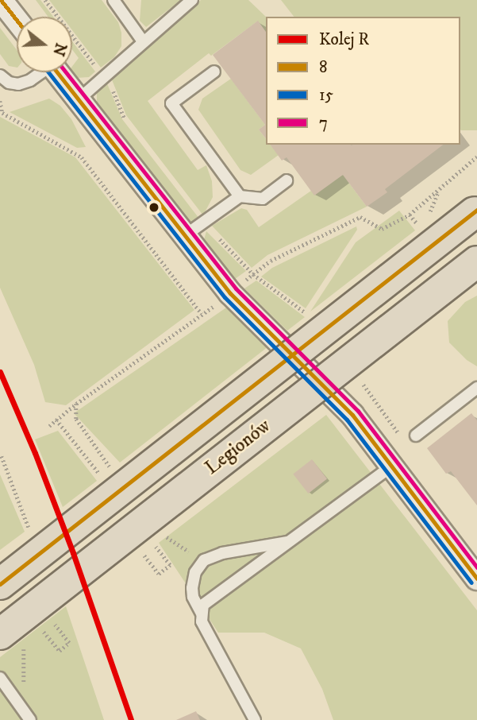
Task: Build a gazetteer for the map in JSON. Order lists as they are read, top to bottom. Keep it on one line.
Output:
{"streets":{"main road":["Legionów"]},"lines":["transit line 8","transit line 15","transit line 7","rail line R"],"legend":["Kolej R","8","15","7"],"north":"right"}
